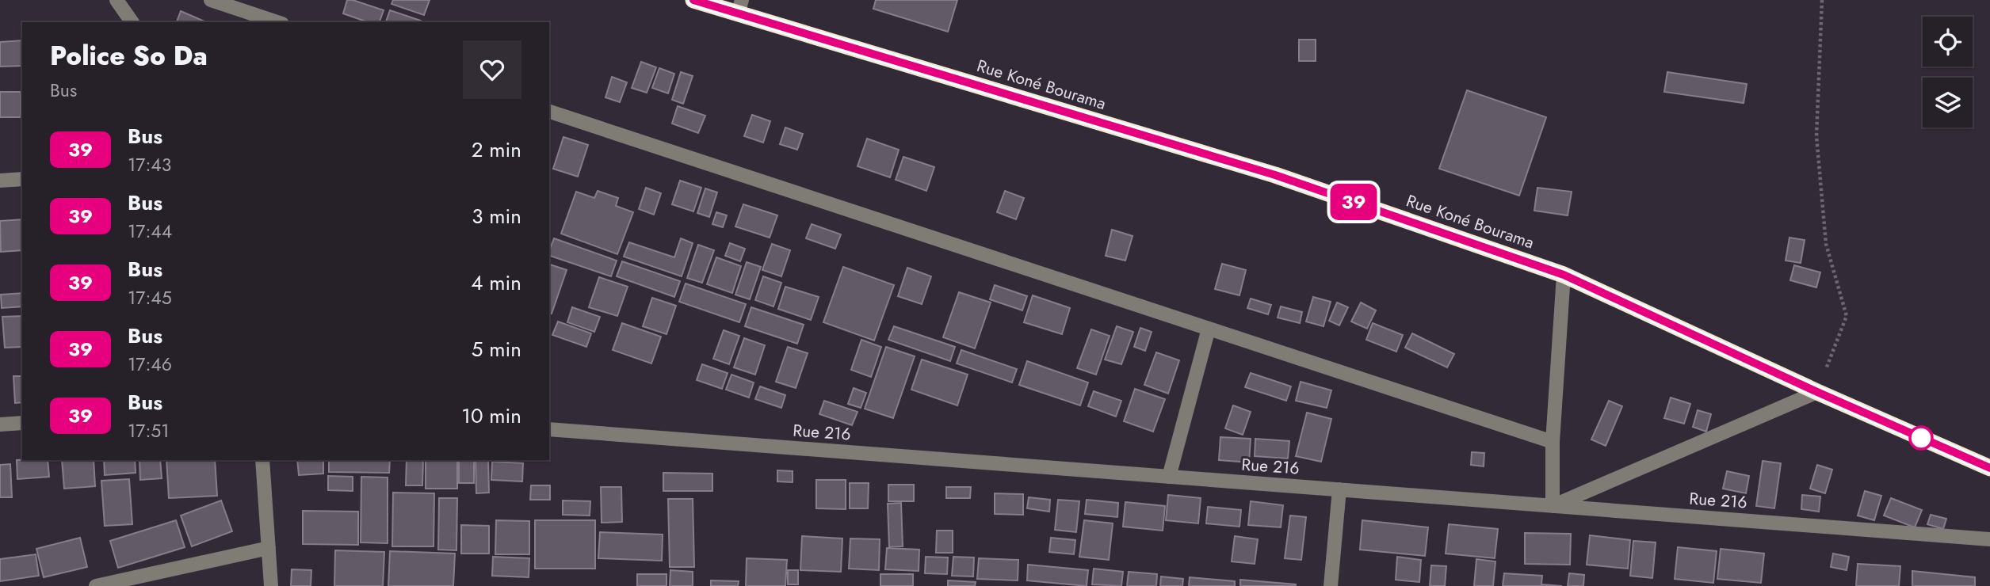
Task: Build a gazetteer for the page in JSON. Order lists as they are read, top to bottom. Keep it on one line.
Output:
{"streets":{"highway":["Rue Koné Bourama"],"street":["Rue 216"]},"lines":["bus line 39"],"page":{"on_map":"39","heading":["Police So Da","Bus"],"list":[{"mark":"39","name":"Bus","note":"17:43","value":"2 min"},{"mark":"39","name":"Bus","note":"17:44","value":"3 min"},{"mark":"39","name":"Bus","note":"17:45","value":"4 min"},{"mark":"39","name":"Bus","note":"17:46","value":"5 min"},{"mark":"39","name":"Bus","note":"17:51","value":"10 min"}]}}
